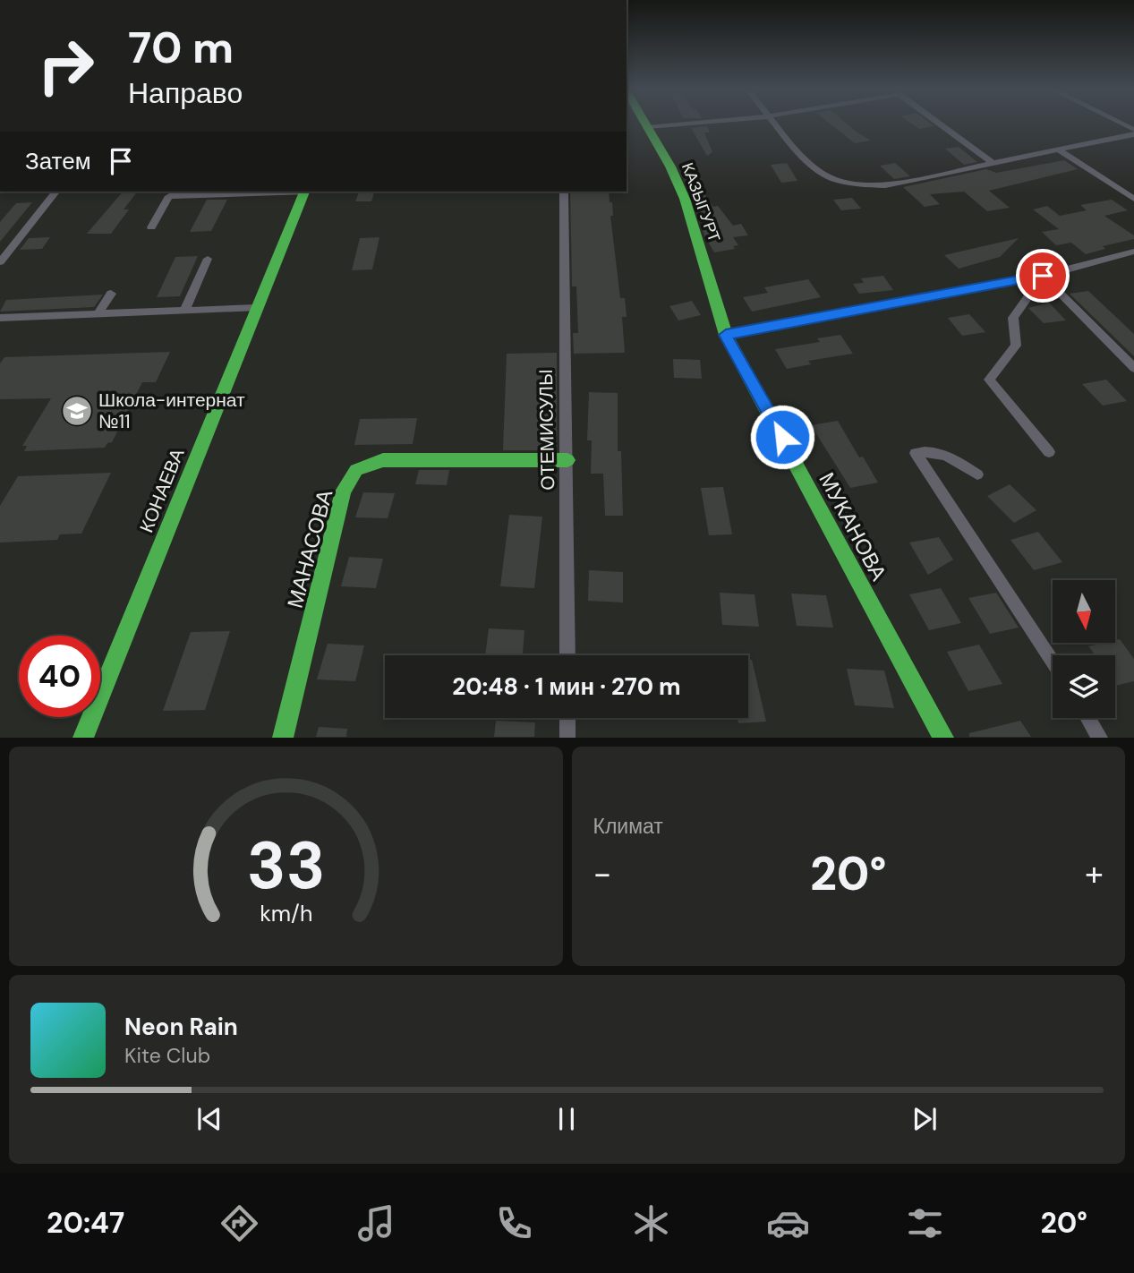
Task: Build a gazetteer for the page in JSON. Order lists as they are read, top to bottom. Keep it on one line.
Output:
{"streets":{"street":["КАЗЫГУРТ","ОТЕМИСУЛЫ","КОНАЕВА","МУКАНОВА","МАНАСОВА"]},"crossings":[["КАЗЫГУРТ","МУКАНОВА"],["ОТЕМИСУЛЫ","МАНАСОВА"]],"places":{"school or university":["Школа-интернат №11"]},"north":"bottom","page":{"turn":["70 m","Направо"],"then":"Затем","limit":"40","trip":"20:48 · 1 мин · 270 m","tile":"Климат","heat":["−","20°","+"],"song":["Neon Rain","Kite Club"],"tabs":["20:47","20°"],"gauge":["33","km/h"]}}
